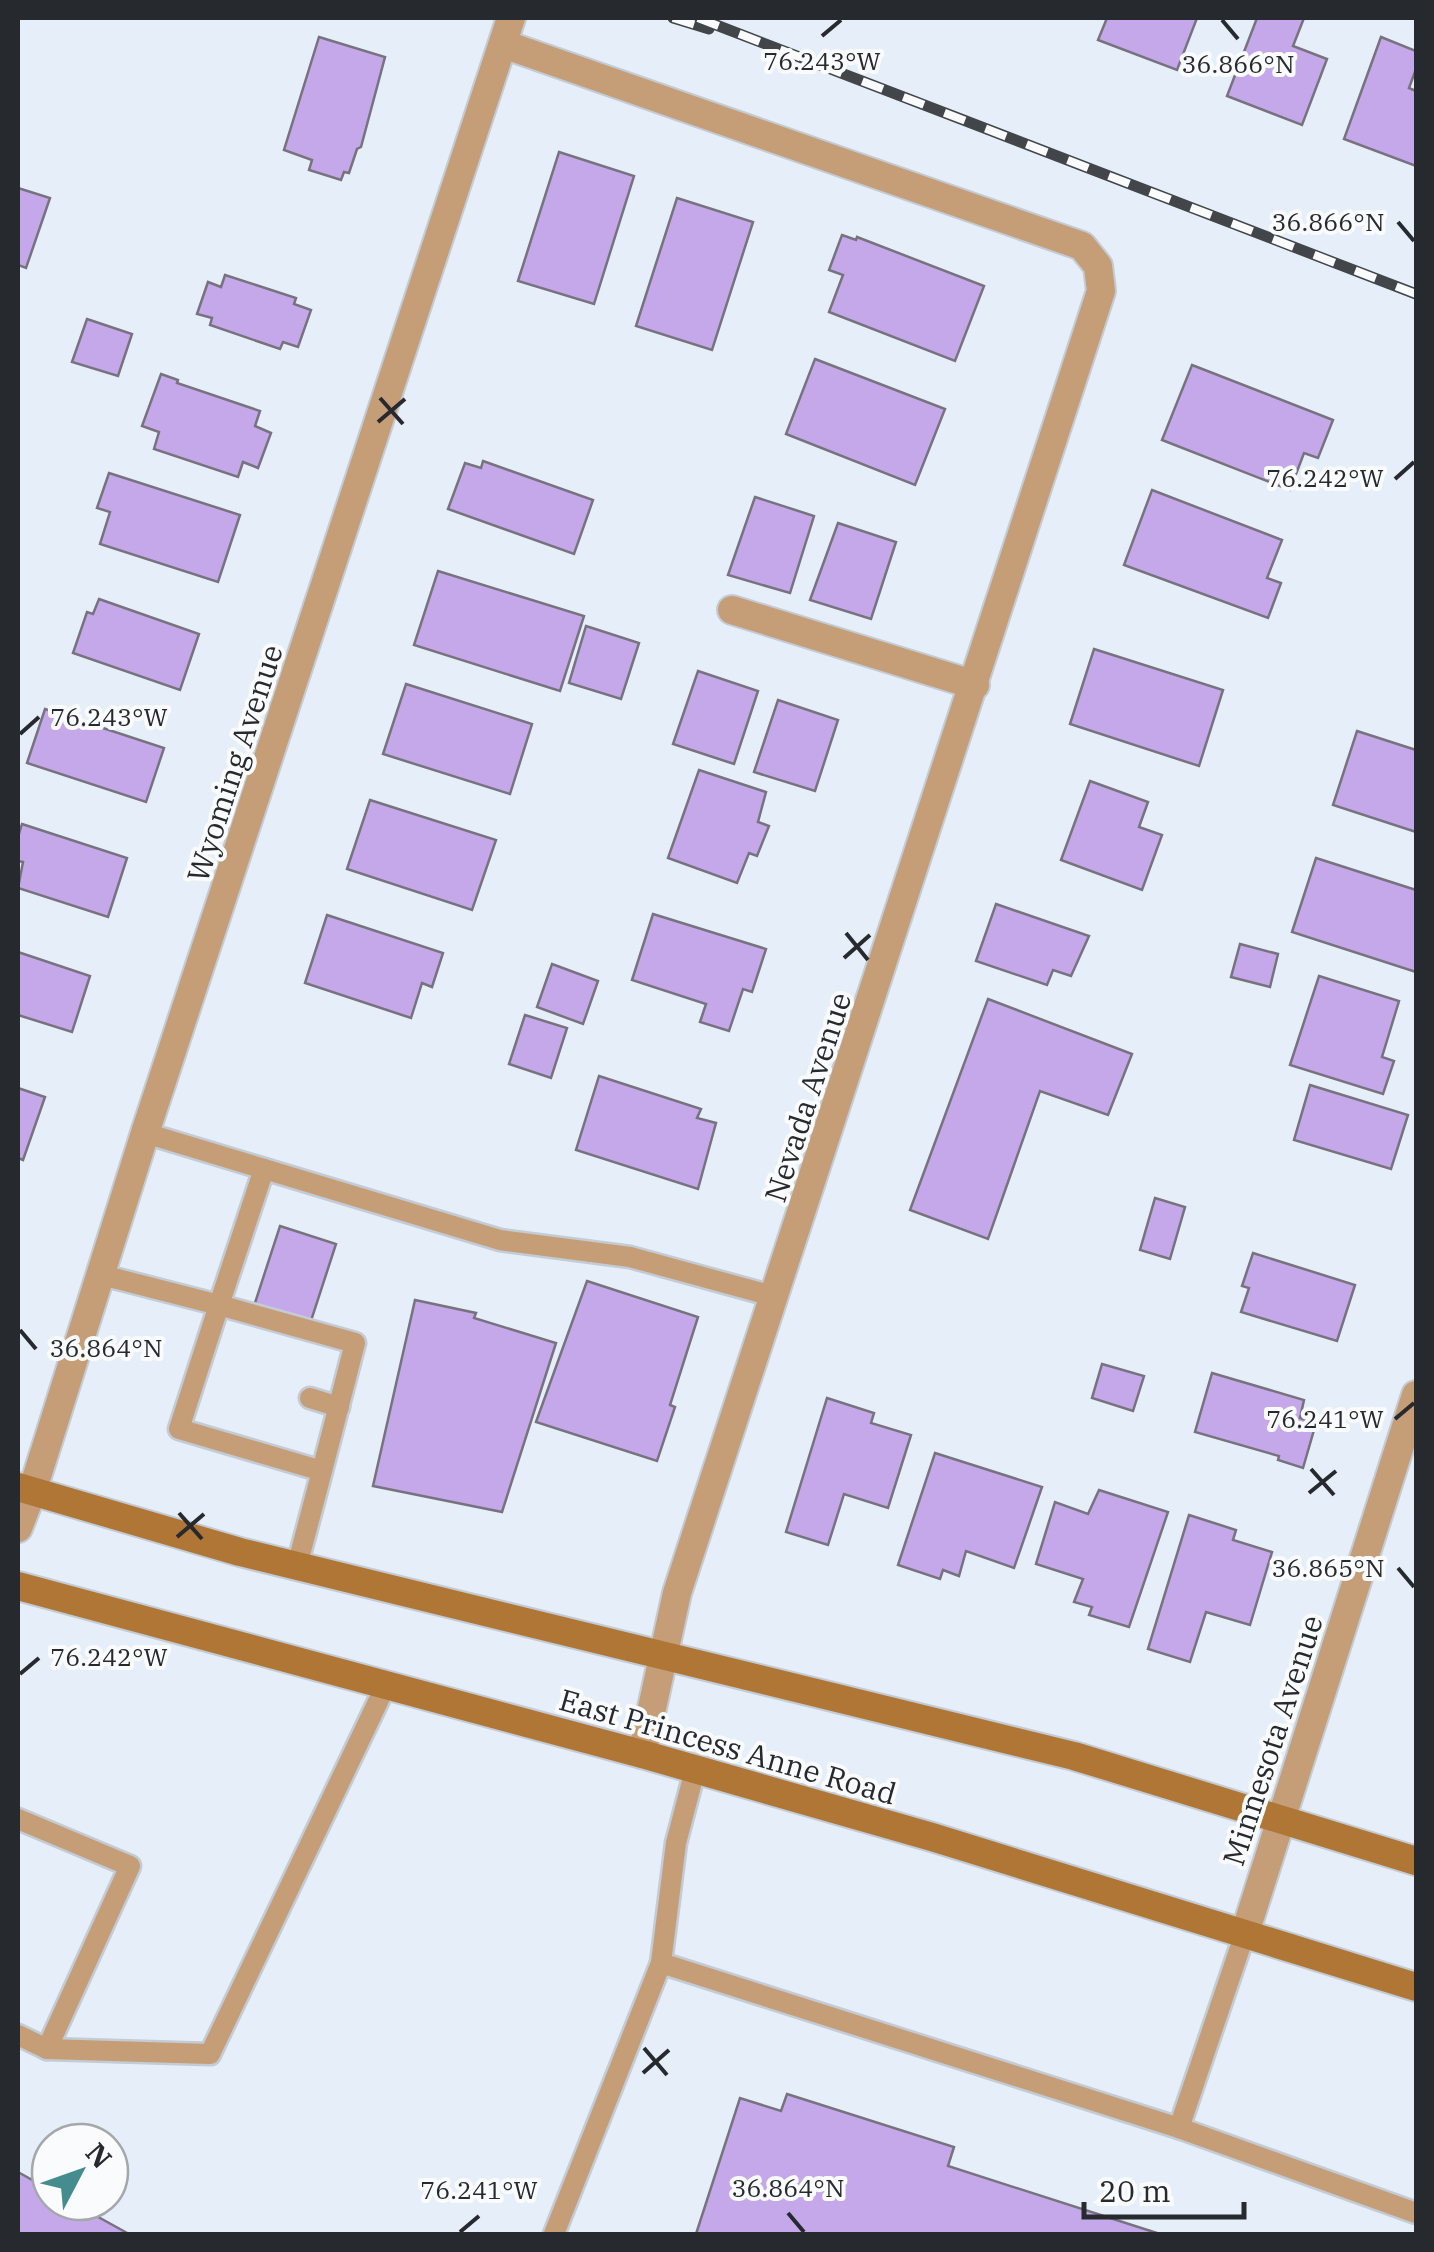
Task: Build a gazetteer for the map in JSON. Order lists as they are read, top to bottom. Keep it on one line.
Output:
{"streets":{"main road":["East Princess Anne Road"],"street":["Wyoming Avenue","Nevada Avenue","Minnesota Avenue"]},"crossings":[["Wyoming Avenue","Nevada Avenue"],["Nevada Avenue","East Princess Anne Road"],["Minnesota Avenue","East Princess Anne Road"]],"scale_bar":"20 m","north":"top right","coordinates":["76.243°W","36.866°N","76.242°W","36.864°N","76.241°W","36.865°N"]}
